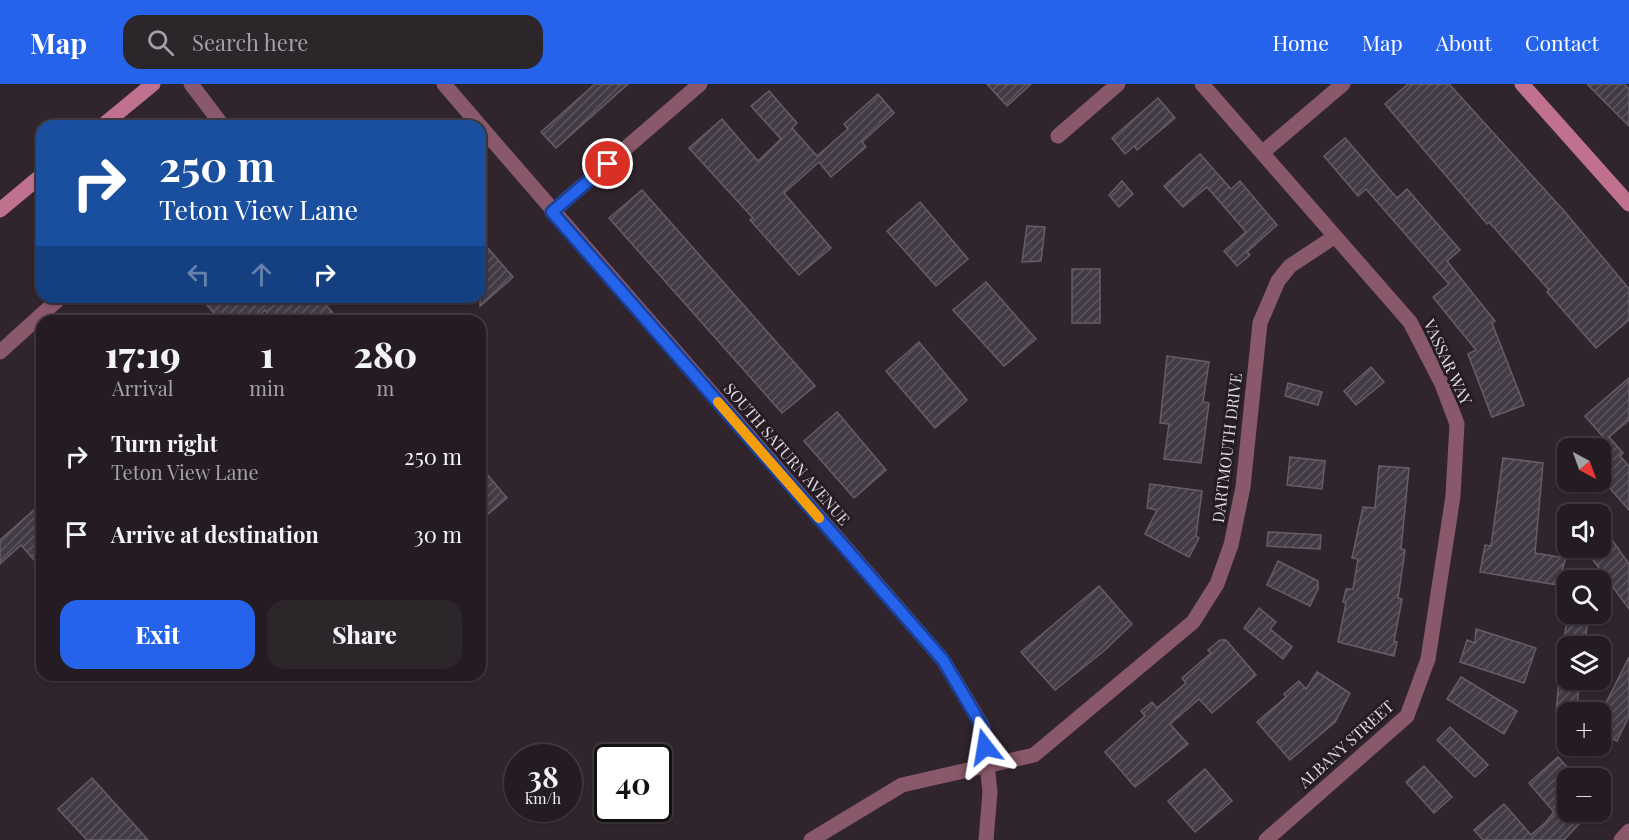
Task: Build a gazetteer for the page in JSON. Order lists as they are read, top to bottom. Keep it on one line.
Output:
{"streets":{"street":["VASSAR WAY","DARTMOUTH DRIVE","SOUTH SATURN AVENUE","ALBANY STREET"]},"crossings":[["VASSAR WAY","DARTMOUTH DRIVE"],["VASSAR WAY","ALBANY STREET"],["DARTMOUTH DRIVE","SOUTH SATURN AVENUE"]],"north":"bottom right","page":{"header":"Map","search":"Search here","nav":["Home","Map","About","Contact"],"turn":["250 m","Teton View Lane"],"eta":["17:19","Arrival","1","min","280","m"],"list":[{"name":"Turn right","note":"Teton View Lane","value":"250 m"},{"name":"Arrive at destination","value":"30 m"}],"map_buttons":["+","−"],"buttons":["Exit","Share"],"speed":"38 km/h","limit":"40"}}
